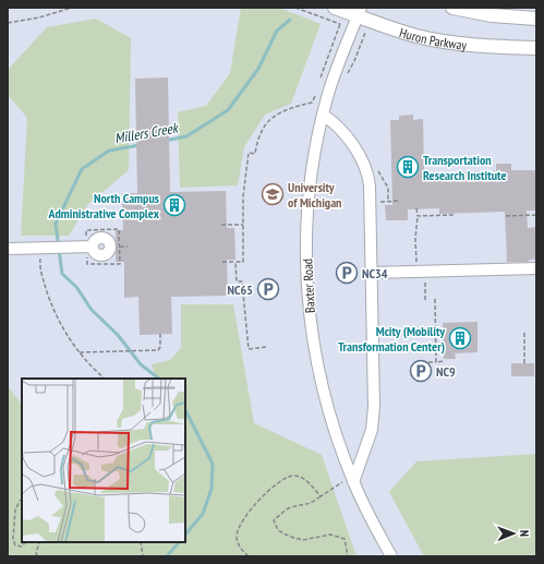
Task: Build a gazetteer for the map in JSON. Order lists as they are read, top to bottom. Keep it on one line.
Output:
{"streets":{"main road":["Huron Parkway"],"street":["Baxter Road"]},"crossings":[["Huron Parkway","Baxter Road"]],"water":["Millers Creek"],"places":{"building":["Transportation Research Institute","North Campus Administrative Complex","Mcity (Mobility Transformation Center)"],"school or university":["University of Michigan"],"parking":["NC34","NC65","NC9"]},"north":"right"}
